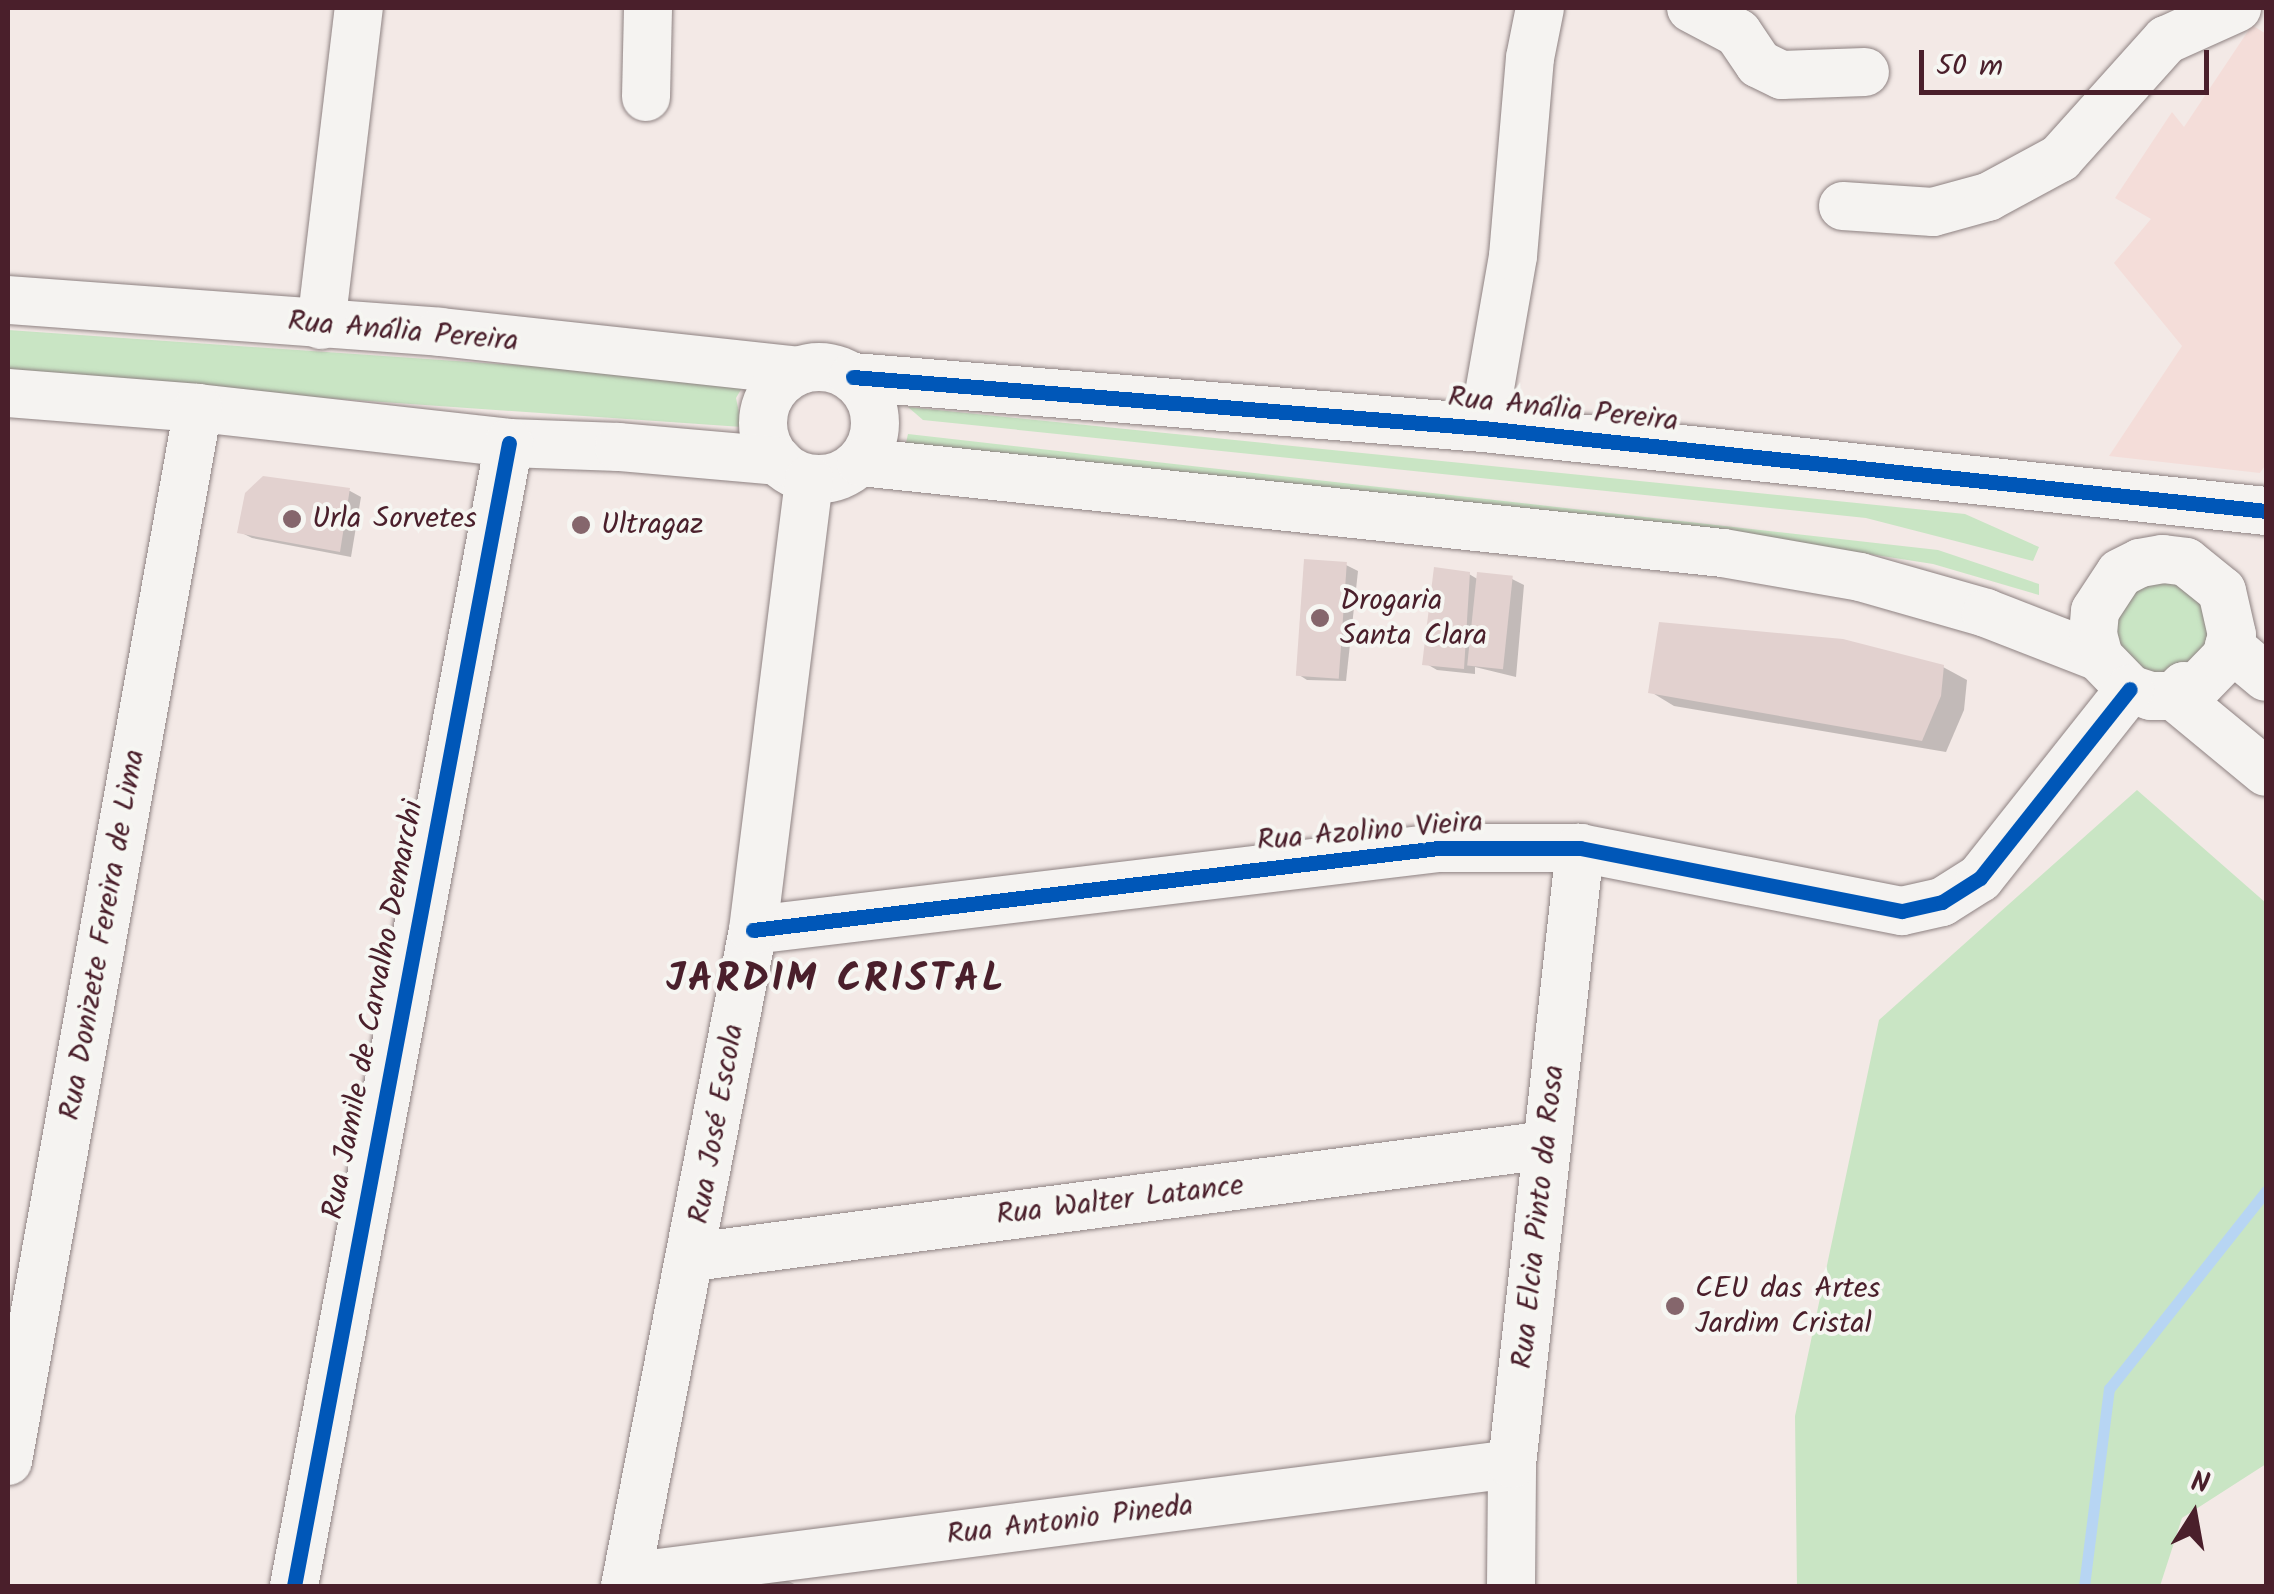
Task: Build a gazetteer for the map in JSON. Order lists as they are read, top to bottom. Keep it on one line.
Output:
{"streets":{"street":["Rua Anália Pereira","Rua Azolino Vieira","Rua Donizete Fereira de Lima","Rua Jamile de Carvalho Demarchi","Rua José Escola","Rua Walter Latance","Rua Elcia Pinto da Rosa","Rua Antonio Pineda"]},"crossings":[["Rua Anália Pereira","Rua José Escola"],["Rua Azolino Vieira","Rua José Escola"],["Rua Azolino Vieira","Rua Elcia Pinto da Rosa"],["Rua José Escola","Rua Walter Latance"],["Rua José Escola","Rua Antonio Pineda"],["Rua Walter Latance","Rua Elcia Pinto da Rosa"],["Rua Elcia Pinto da Rosa","Rua Antonio Pineda"]],"districts":["JARDIM CRISTAL"],"places":["Urla Sorvetes","Ultragaz","Drogaria Santa Clara","CEU das Artes Jardim Cristal"],"scale_bar":"50 m","north":"top"}
